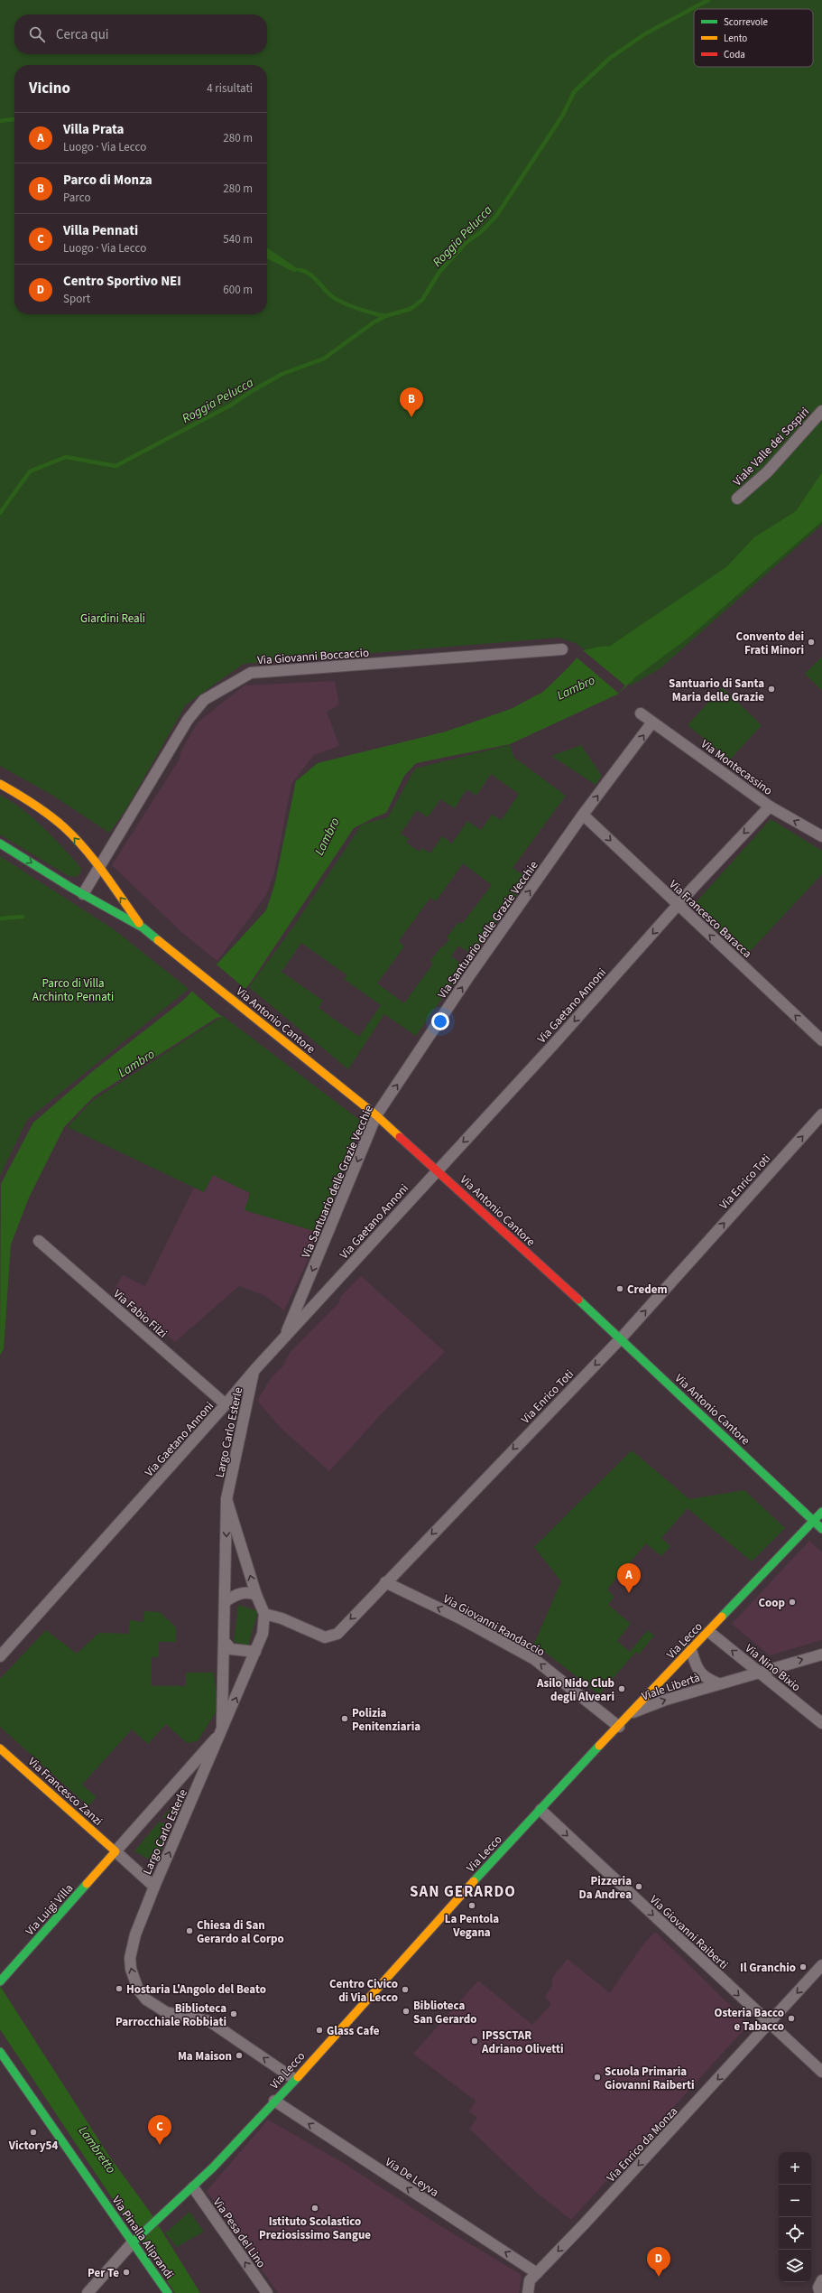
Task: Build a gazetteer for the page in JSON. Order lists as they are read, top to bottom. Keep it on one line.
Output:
{"streets":{"main road":["Via Antonio Cantore","Via Lecco","Via Francesco Zanzi","Via Luigi Villa","Via Pinalla Aliprandi"],"street":["Viale Valle dei Sospiri","Via Giovanni Boccaccio","Via Montecassino","Via Francesco Baracca","Via Santuario delle Grazie Vecchie","Via Gaetano Annoni","Via Enrico Toti","Via Fabio Filzi","Largo Carlo Esterle","Via Giovanni Randaccio","Via Nino Bixio","Viale Libertà","Via Giovanni Raiberti","Via Enrico da Monza","Via De Leyva","Via Pesa del Lino"]},"crossings":[["Via Montecassino","Via Santuario delle Grazie Vecchie"],["Via Montecassino","Via Gaetano Annoni"],["Via Francesco Baracca","Via Santuario delle Grazie Vecchie"],["Via Francesco Baracca","Via Gaetano Annoni"],["Via Santuario delle Grazie Vecchie","Via Gaetano Annoni"],["Via Santuario delle Grazie Vecchie","Via Antonio Cantore"],["Via Gaetano Annoni","Via Antonio Cantore"],["Via Gaetano Annoni","Via Fabio Filzi"],["Via Gaetano Annoni","Largo Carlo Esterle"],["Via Antonio Cantore","Via Enrico Toti"],["Via Antonio Cantore","Via Lecco"],["Via Enrico Toti","Largo Carlo Esterle"],["Via Enrico Toti","Via Giovanni Randaccio"],["Largo Carlo Esterle","Via Francesco Zanzi"],["Largo Carlo Esterle","Via Luigi Villa"],["Via Giovanni Randaccio","Via Lecco"],["Via Lecco","Via Nino Bixio"],["Via Lecco","Viale Libertà"],["Via Lecco","Via Giovanni Raiberti"],["Via Lecco","Via De Leyva"],["Via Lecco","Via Pesa del Lino"],["Via Lecco","Via Pinalla Aliprandi"],["Via Nino Bixio","Viale Libertà"],["Via Francesco Zanzi","Via Luigi Villa"],["Via Giovanni Raiberti","Via Enrico da Monza"],["Via Enrico da Monza","Via De Leyva"]],"one_way":["Via Gaetano Annoni","Via Giovanni Randaccio","Via Nino Bixio","Viale Libertà","Via Giovanni Raiberti","Via Enrico da Monza","Via De Leyva","Via Pesa del Lino"],"districts":["SAN GERARDO"],"water":["Roggia Pelucca","Lambro","Lambretto"],"parks":["Giardini Reali","Parco di Villa Archinto Pennati"],"places":["Convento dei Frati Minori","Santuario di Santa Maria delle Grazie","Credem","Coop","Asilo Nido Club degli Alveari","Polizia Penitenziaria","Pizzeria Da Andrea","La Pentola Vegana","Chiesa di San Gerardo al Corpo","Il Granchio","Hostaria L'Angolo del Beato","Centro Civico di Via Lecco","Biblioteca San Gerardo","Biblioteca Parrocchiale Robbiati","Osteria Bacco e Tabacco","Glass Cafe","IPSSCTAR Adriano Olivetti","Ma Maison","Scuola Primaria Giovanni Raiberti","Victory54","Istituto Scolastico Preziosissimo Sangue","Per Te"],"legend":["Scorrevole","Lento","Coda"],"page":{"search":"Cerca qui","heading":["Vicino","4 risultati"],"list":[{"mark":"A","name":"Villa Prata","note":"Luogo · Via Lecco","value":"280 m"},{"mark":"B","name":"Parco di Monza","note":"Parco","value":"280 m"},{"mark":"C","name":"Villa Pennati","note":"Luogo · Via Lecco","value":"540 m"},{"mark":"D","name":"Centro Sportivo NEI","note":"Sport","value":"600 m"}],"pins":["B","A","C","D"],"map_buttons":["+","−"]}}
